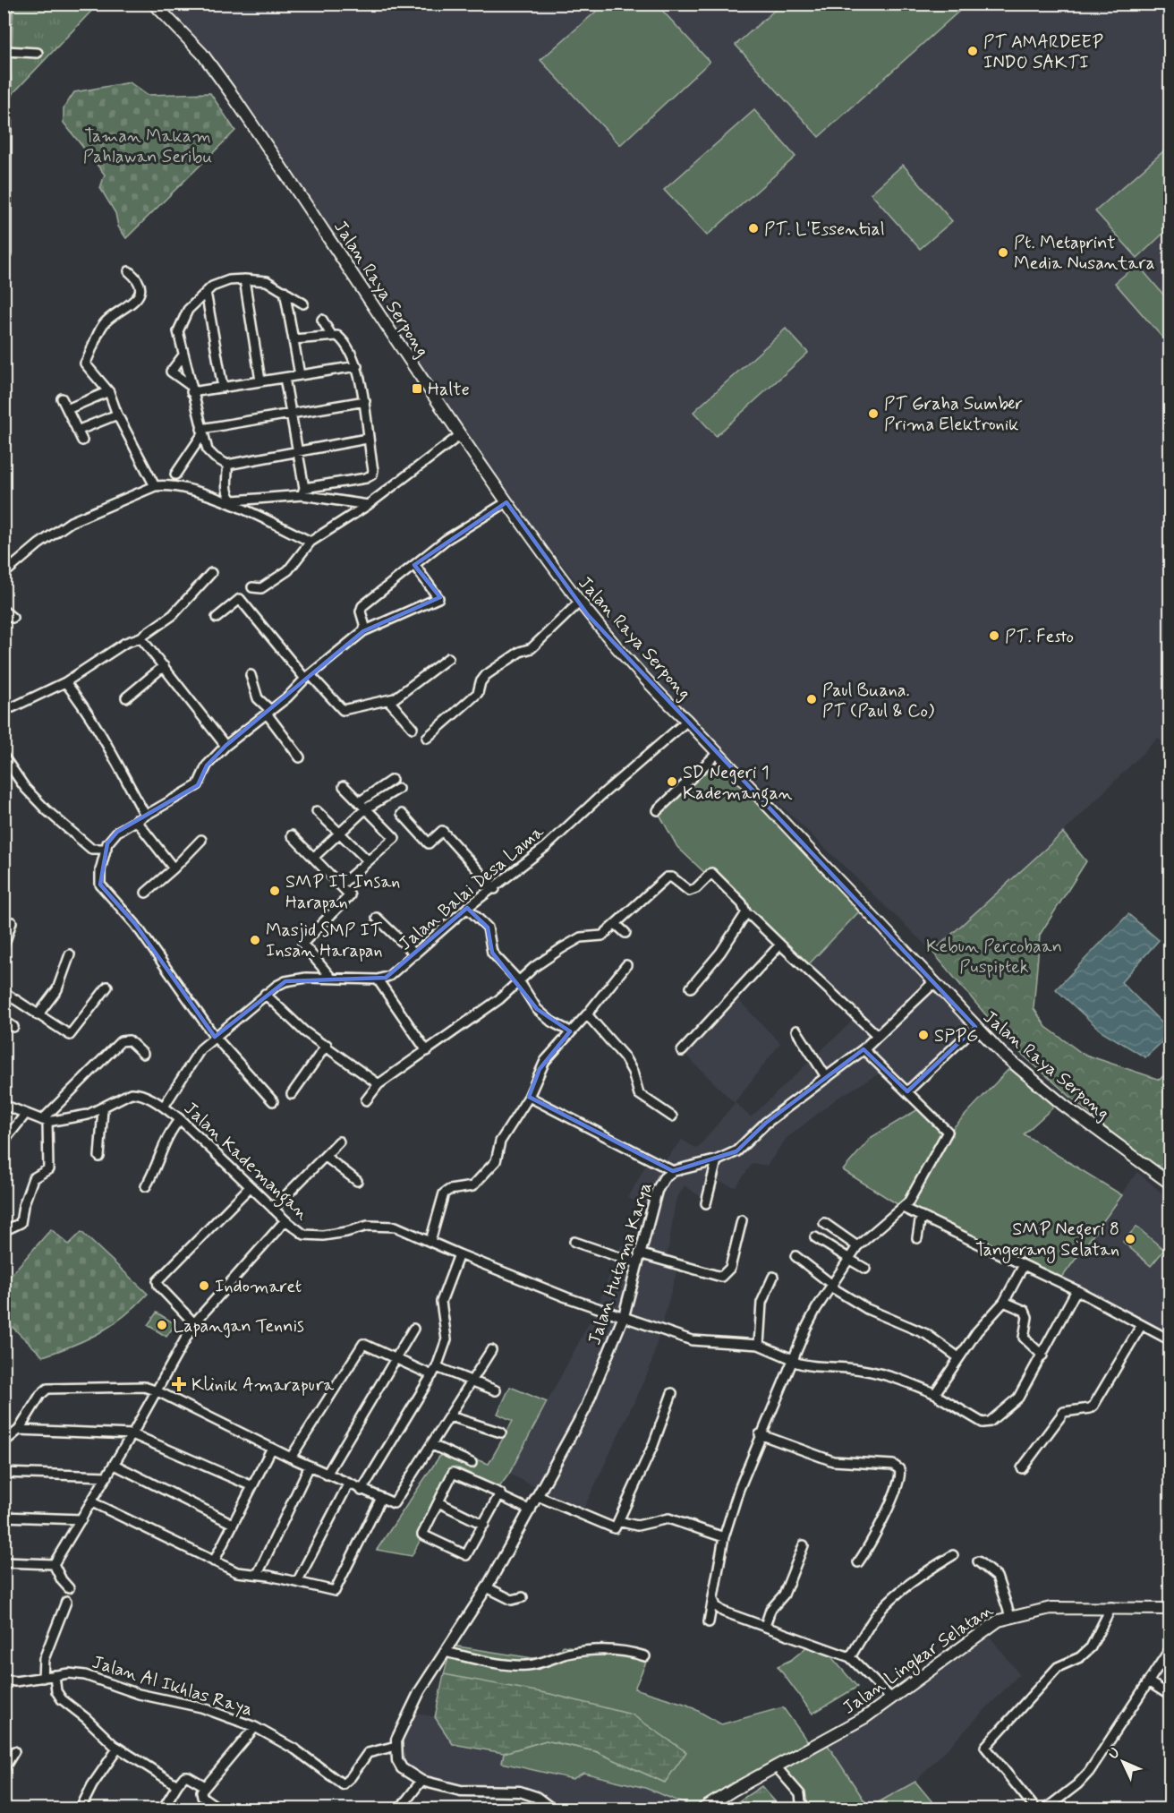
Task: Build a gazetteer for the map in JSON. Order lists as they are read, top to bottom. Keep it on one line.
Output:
{"streets":{"main road":["Jalan Raya Serpong","Jalan Lingkar Selatan"],"street":["Jalan Balai Desa Lama","Jalan Kademangan","Jalan Hutama Karya","Jalan Al Ikhlas Raya"]},"crossings":[["Jalan Raya Serpong","Jalan Balai Desa Lama"],["Jalan Raya Serpong","Jalan Hutama Karya"],["Jalan Kademangan","Jalan Hutama Karya"],["Jalan Hutama Karya","Jalan Al Ikhlas Raya"]],"parks":["Taman Makam Pahlawan Seribu","Kebun Percobaan Puspiptek"],"places":{"other":["PT AMARDEEP INDO SAKTI","PT. L'Essential","Pt. Metaprint Media Nusantara","PT Graha Sumber Prima Elektronik","PT. Festo","Paul Buana. PT (Paul & Co)","SD Negeri 1 Kademangan","SMP IT Insan Harapan","Masjid SMP IT Insan Harapan","SPPG","SMP Negeri 8 Tangerang Selatan","Indomaret","Lapangan Tennis"],"transit":["Halte"],"health":["Klinik Amarapura"]},"north":"top left"}
